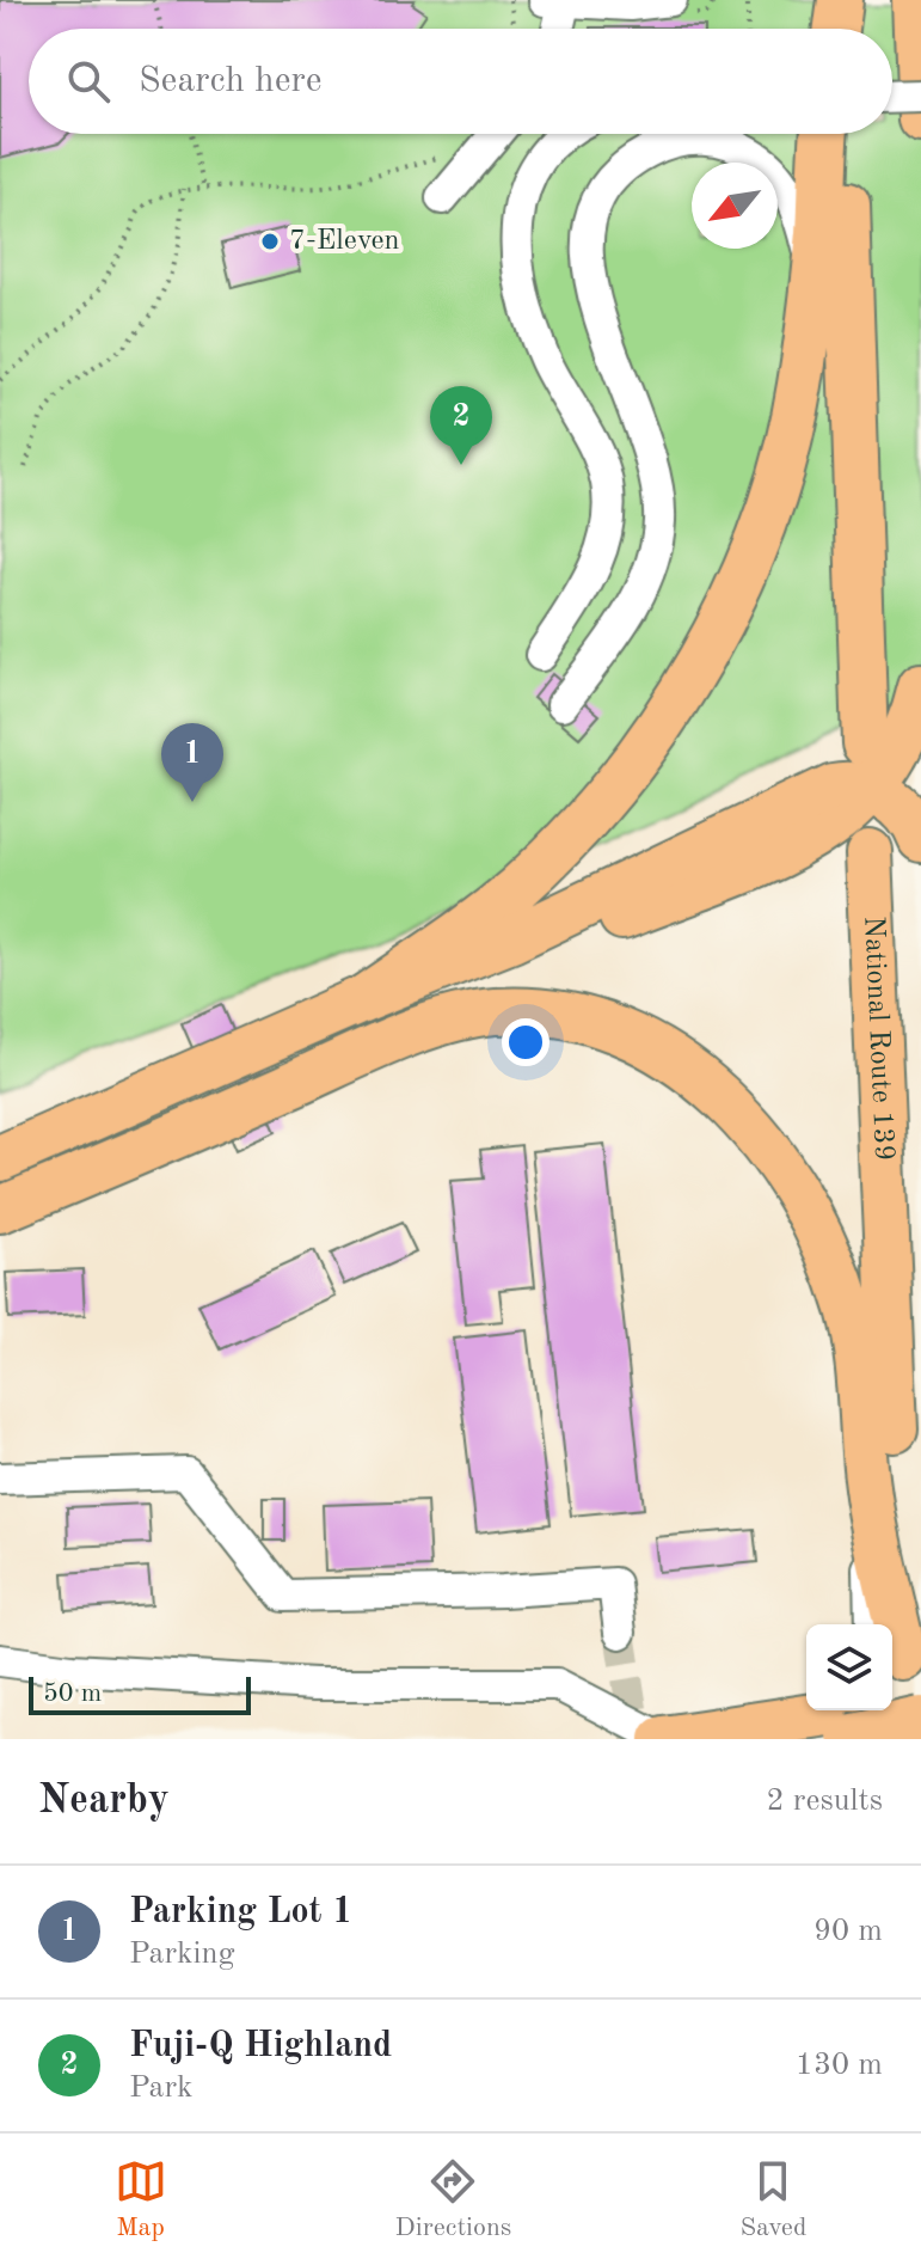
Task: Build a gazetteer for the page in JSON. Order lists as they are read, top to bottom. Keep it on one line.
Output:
{"streets":{"highway":["National Route 139"]},"places":["7-Eleven"],"scale_bar":"50 m","north":"bottom left","page":{"search":"Search here","pins":["2","1"],"scale":"50 m","heading":["Nearby","2 results"],"list":[{"mark":"1","name":"Parking Lot 1","note":"Parking","value":"90 m"},{"mark":"2","name":"Fuji-Q Highland","note":"Park","value":"130 m"}],"nav":["Map","Directions","Saved"]}}
